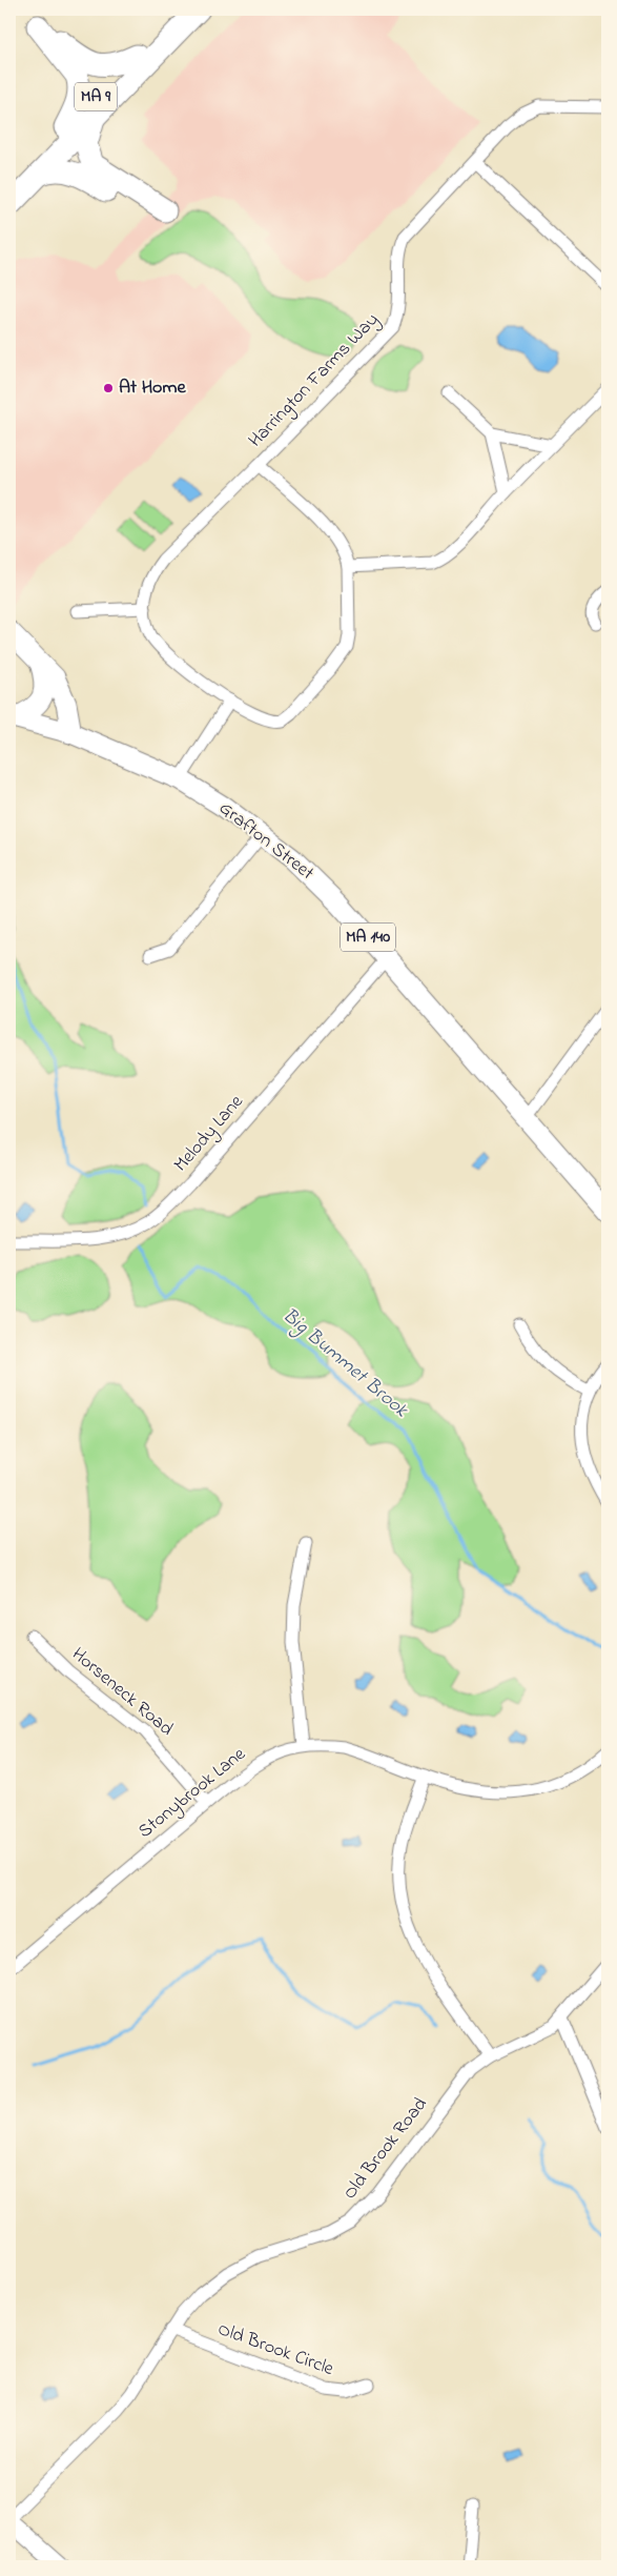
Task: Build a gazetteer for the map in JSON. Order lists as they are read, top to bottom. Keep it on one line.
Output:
{"streets":{"highway":["MA 9"],"main road":["Grafton Street","MA 140"],"street":["Harrington Farms Way","Melody Lane","Horseneck Road","Stonybrook Lane","Old Brook Road","Old Brook Circle"]},"crossings":[["Grafton Street","MA 140"],["Grafton Street","Melody Lane"],["Horseneck Road","Stonybrook Lane"],["Old Brook Road","Old Brook Circle"]],"water":["Big Bummet Brook"],"places":["At Home"]}
